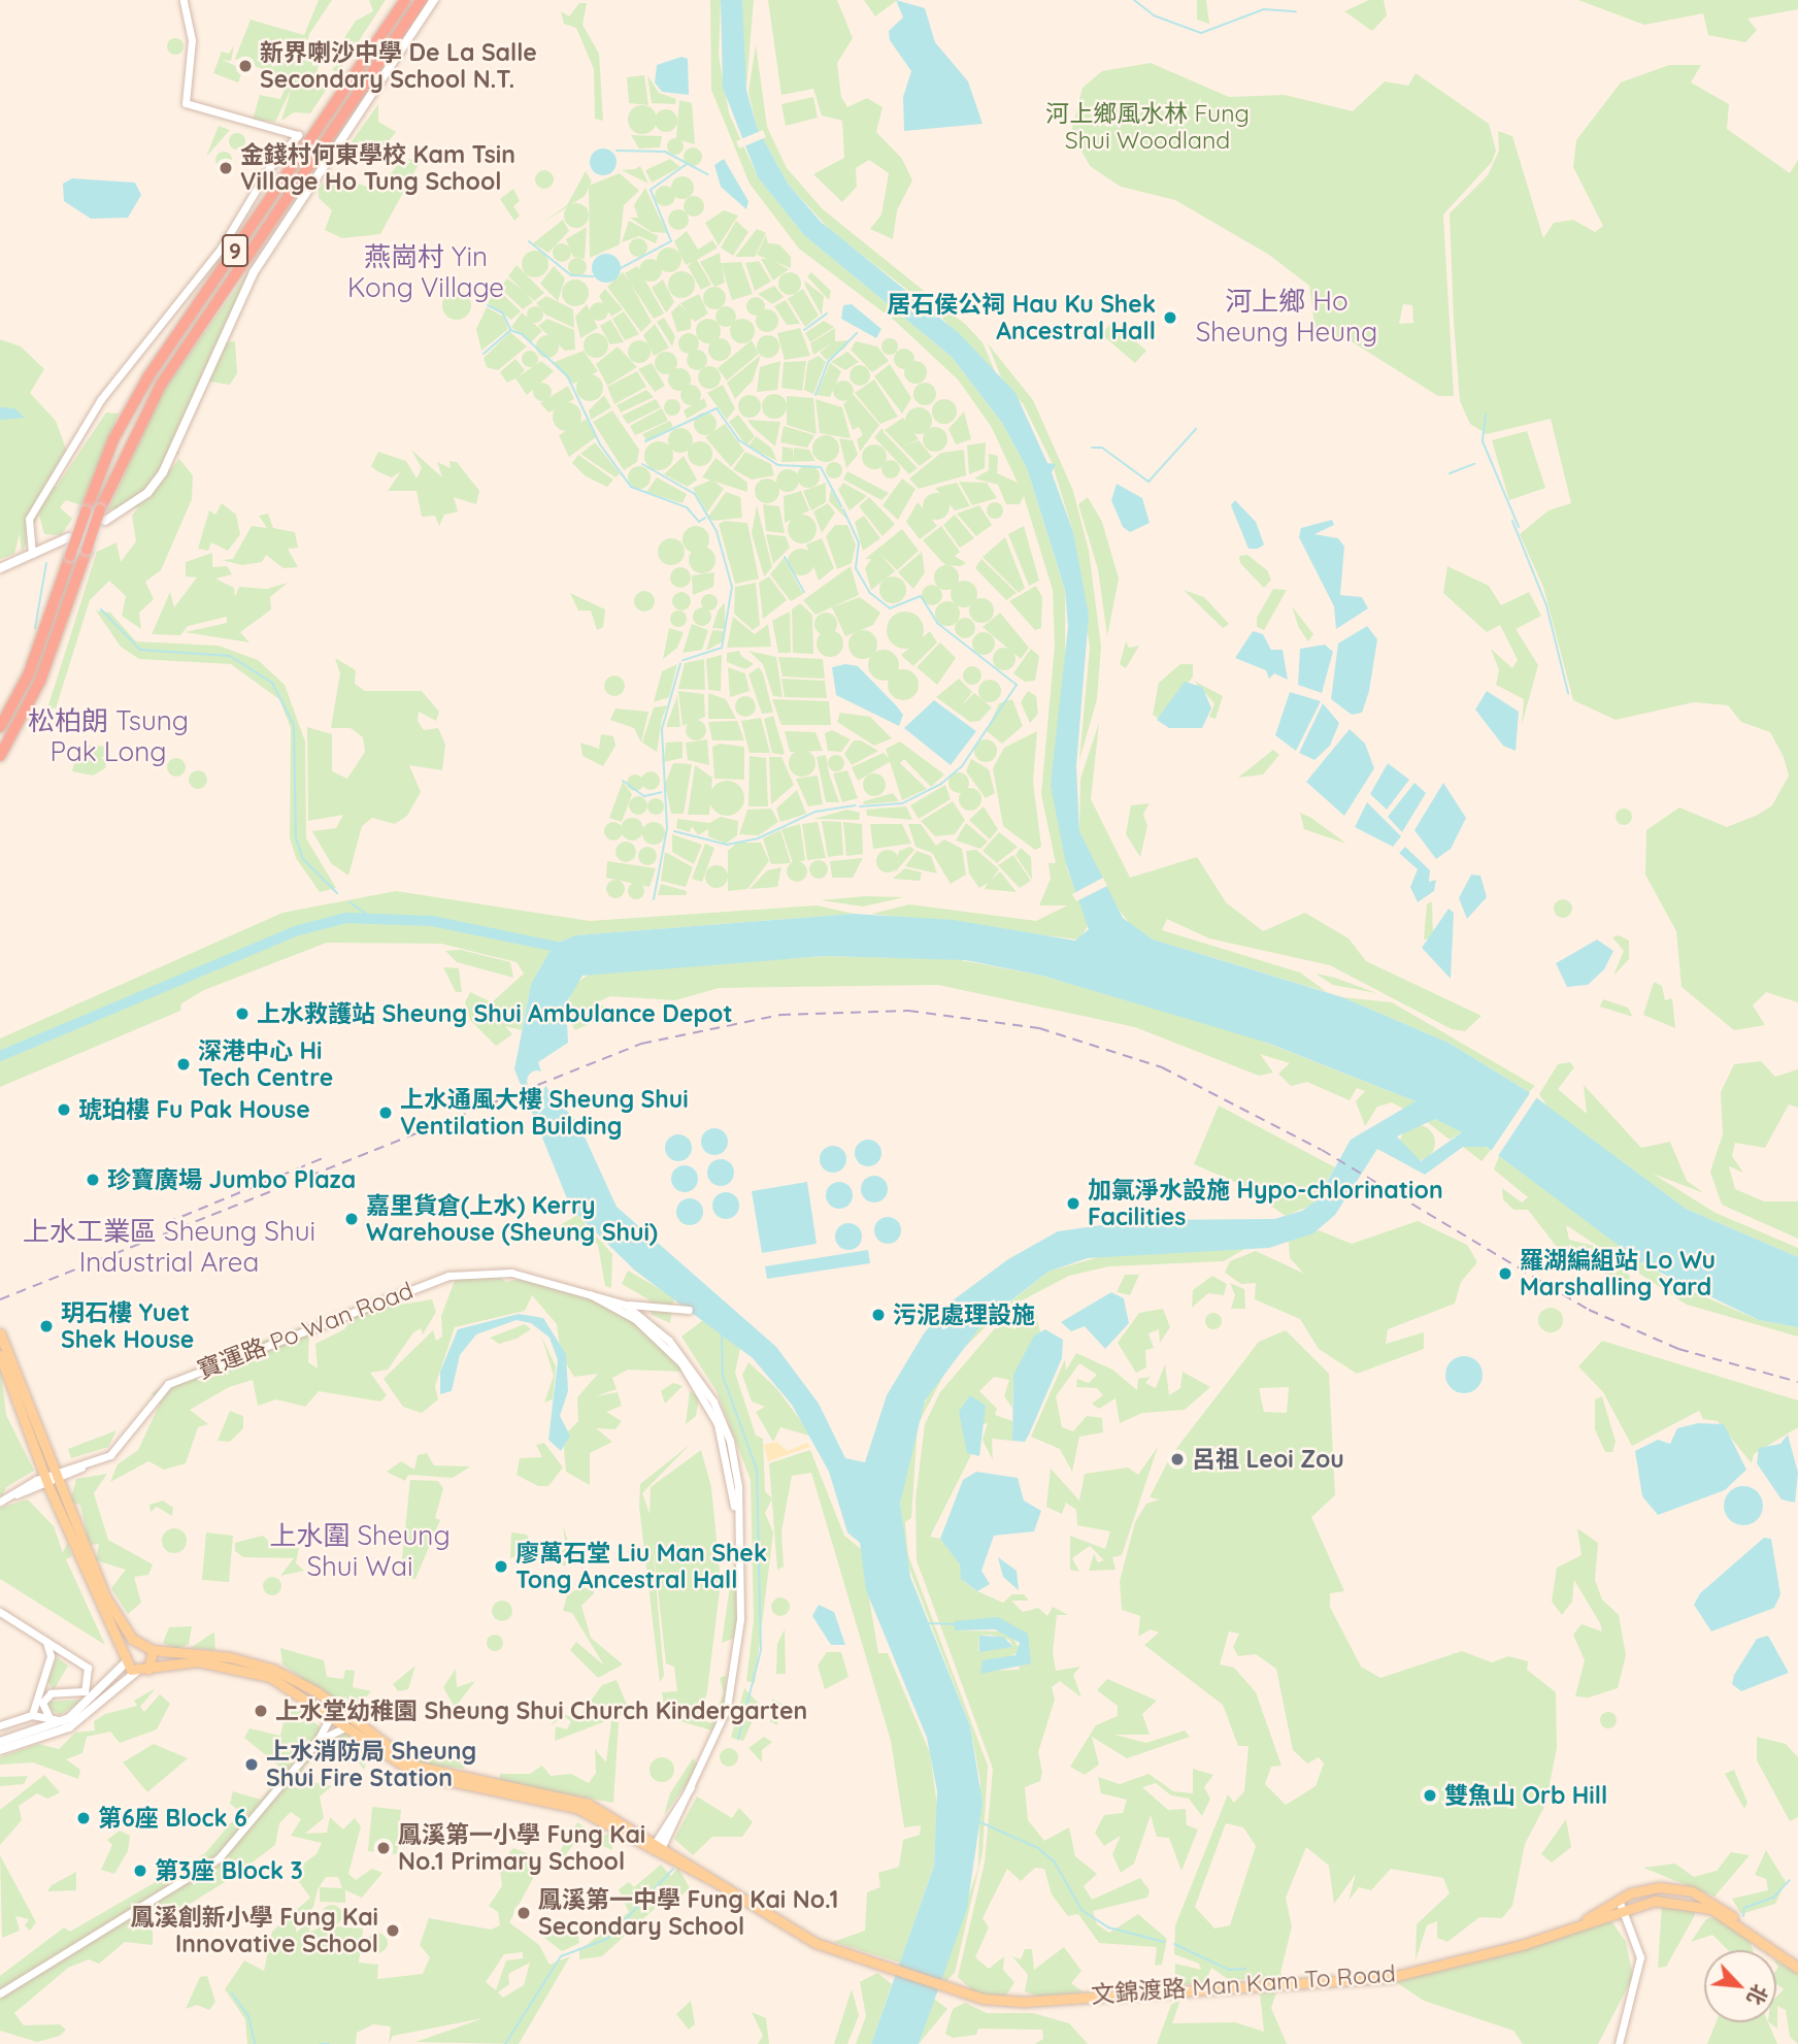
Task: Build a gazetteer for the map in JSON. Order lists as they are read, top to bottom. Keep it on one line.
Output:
{"streets":{"highway":["9"],"main road":["文錦渡路 Man Kam To Road"],"street":["寶運路 Po Wan Road"]},"crossings":[["寶運路 Po Wan Road","文錦渡路 Man Kam To Road"]],"districts":["燕崗村 Yin Kong Village","河上鄉 Ho Sheung Heung","松柏朗 Tsung Pak Long","上水工業區 Sheung Shui Industrial Area","上水圍 Sheung Shui Wai"],"parks":["河上鄉風水林 Fung Shui Woodland"],"places":["新界喇沙中學 De La Salle Secondary School N.T.","金錢村何東學校 Kam Tsin Village Ho Tung School","居石侯公祠 Hau Ku Shek Ancestral Hall","上水救護站 Sheung Shui Ambulance Depot","深港中心 Hi Tech Centre","琥珀樓 Fu Pak House","上水通風大樓 Sheung Shui Ventilation Building","珍寶廣場 Jumbo Plaza","加氯淨水設施 Hypo-chlorination Facilities","嘉里貨倉(上水) Kerry Warehouse (Sheung Shui)","羅湖編組站 Lo Wu Marshalling Yard","污泥處理設施","玥石樓 Yuet Shek House","呂祖 Leoi Zou","廖萬石堂 Liu Man Shek Tong Ancestral Hall","上水堂幼稚園 Sheung Shui Church Kindergarten","上水消防局 Sheung Shui Fire Station","雙魚山 Orb Hill","第6座 Block 6","鳳溪第一小學 Fung Kai No.1 Primary School","第3座 Block 3","鳳溪第一中學 Fung Kai No.1 Secondary School","鳳溪創新小學 Fung Kai Innovative School"],"north":"bottom right"}
